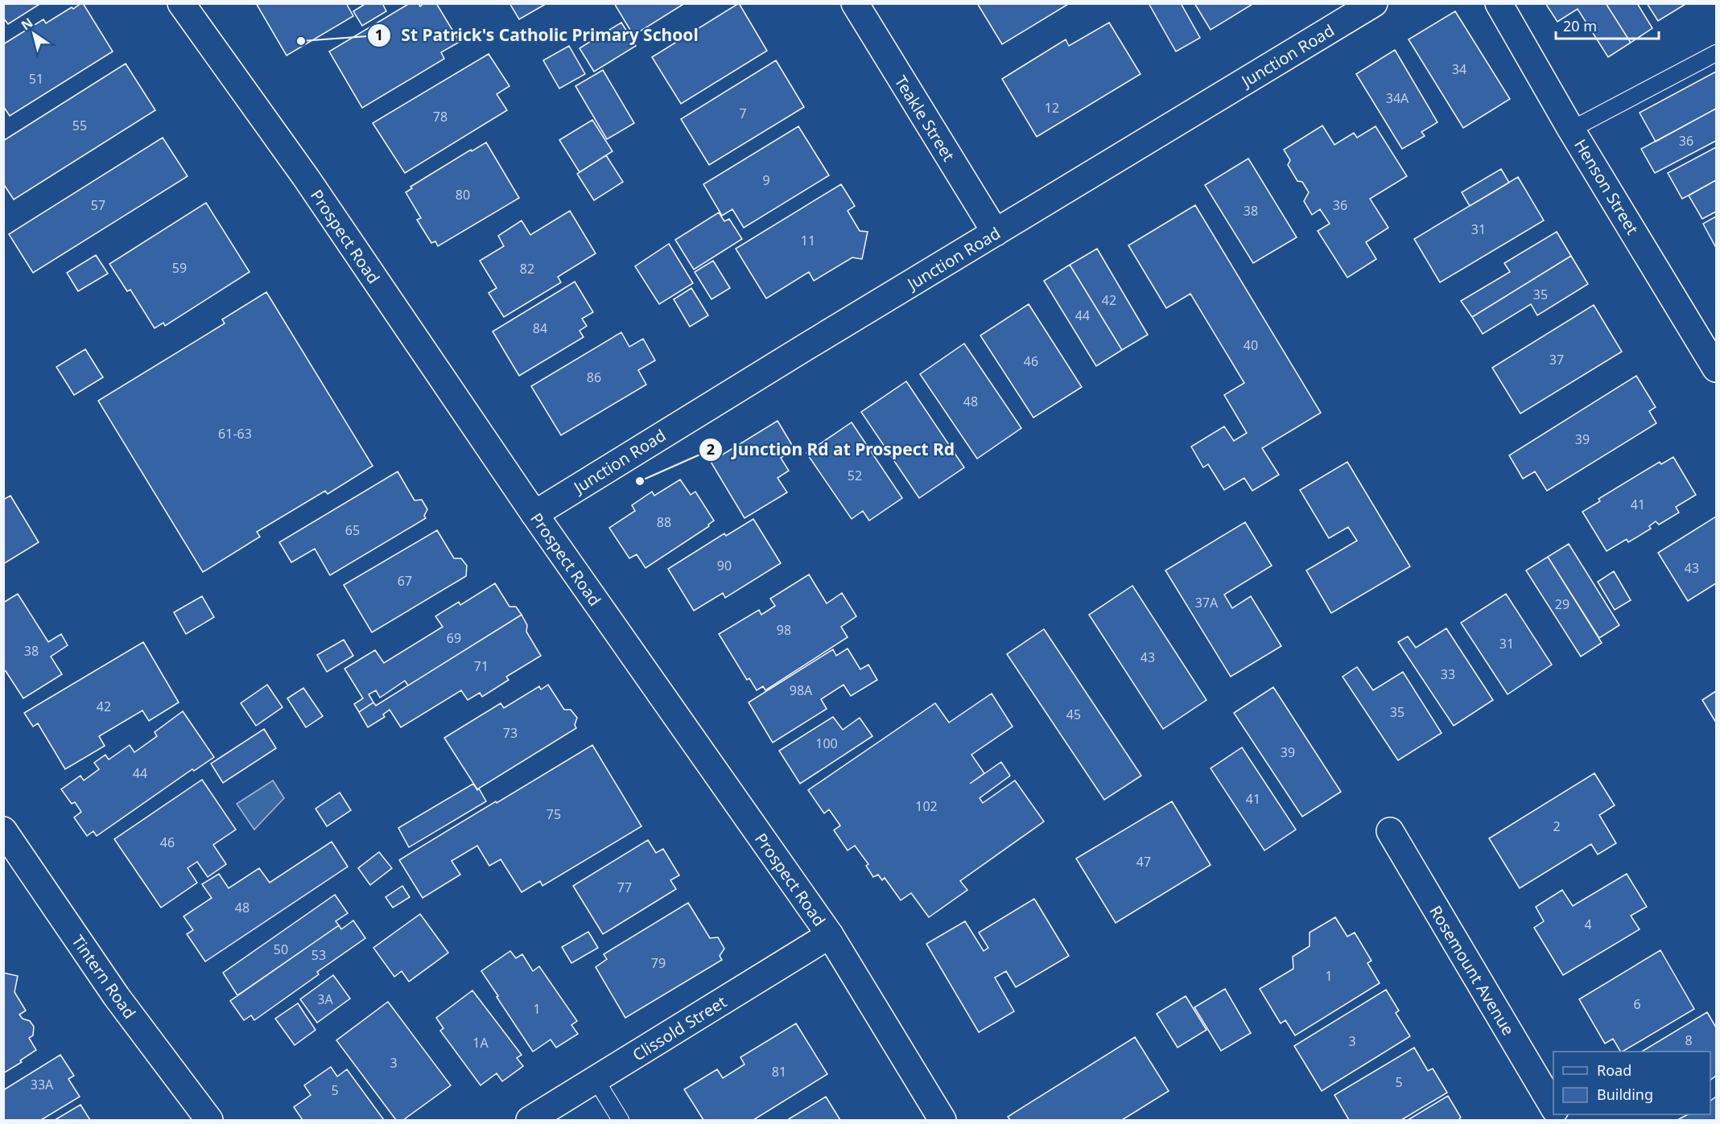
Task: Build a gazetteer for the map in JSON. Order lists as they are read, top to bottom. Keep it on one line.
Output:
{"streets":{"street":["Junction Road","Teakle Street","Henson Street","Prospect Road","Rosemount Avenue","Tintern Road","Clissold Street"]},"crossings":[["Junction Road","Teakle Street"],["Junction Road","Prospect Road"],["Prospect Road","Clissold Street"]],"places":["St Patrick's Catholic Primary School","Junction Rd at Prospect Rd"],"house_numbers":["34","51","34A","12","7","78","55","36","9","80","57","36","38","31","11","59","82","35","42","44","84","40","37","46","86","48","61-63","39","52","41","88","65","90","43","67","37A","29","98","69","31","38","43","71","33","98A","42","35","45","73","100","39","44","41","102","75","2","46","47","77","48","4","50","53","79","1","3A","6","1","8","3","1A","3","81","5","33A","5"],"legend":["Road","Building"],"scale_bar":"20 m","north":"top left"}
